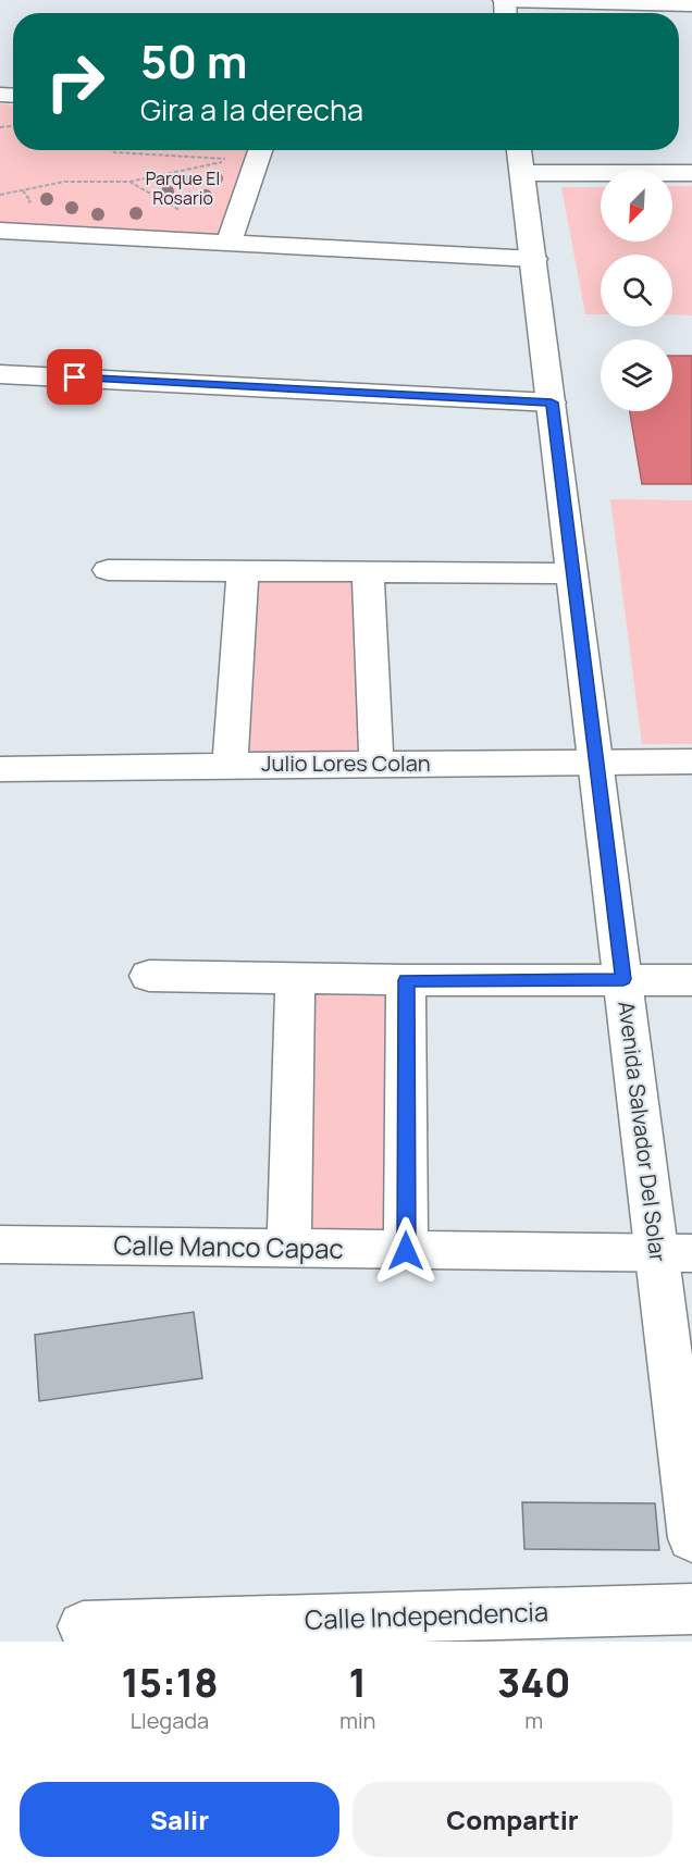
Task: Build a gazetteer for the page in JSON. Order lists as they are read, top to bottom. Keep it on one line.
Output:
{"streets":{"main road":["Julio Lores Colan","Avenida Salvador Del Solar","Calle Manco Capac","Calle Independencia"]},"crossings":[["Julio Lores Colan","Avenida Salvador Del Solar"],["Avenida Salvador Del Solar","Calle Manco Capac"]],"parks":["Parque El Rosario"],"north":"bottom left","page":{"turn":["50 m","Gira a la derecha"],"eta":["15:18","Llegada","1","min","340","m"],"buttons":["Salir","Compartir"]}}
